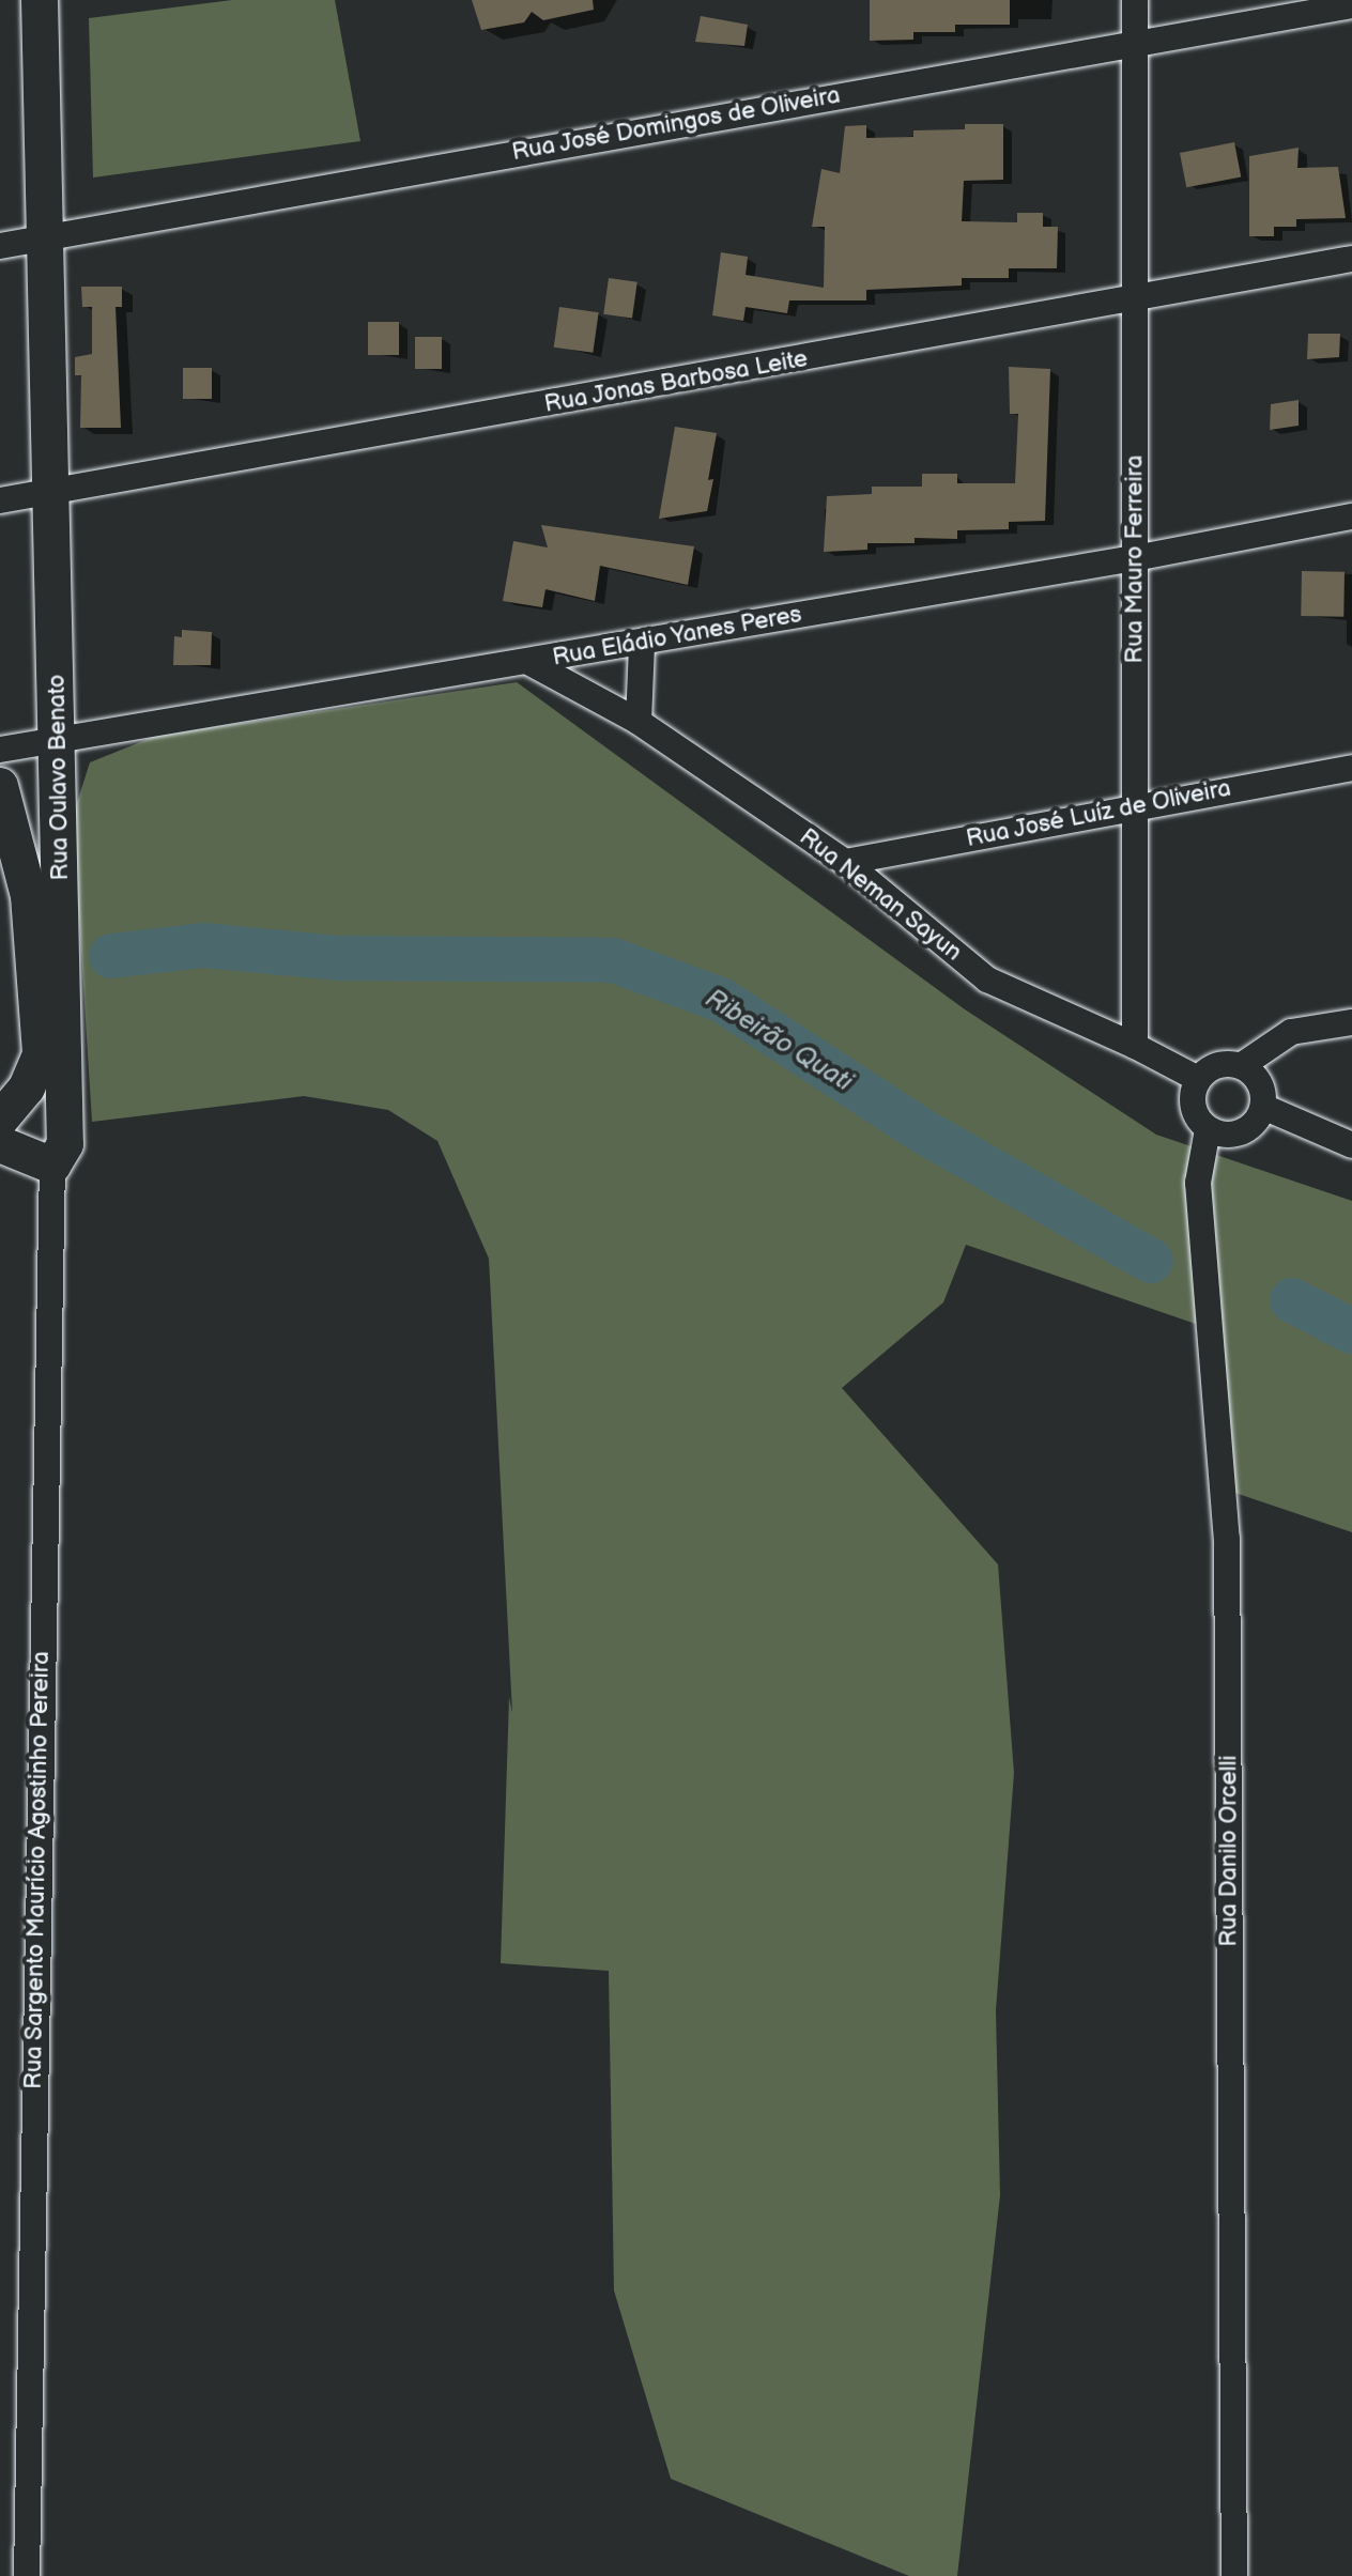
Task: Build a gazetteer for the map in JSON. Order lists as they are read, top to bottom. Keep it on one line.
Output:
{"streets":{"street":["Rua José Domingos de Oliveira","Rua Jonas Barbosa Leite","Rua Mauro Ferreira","Rua Eládio Yanes Peres","Rua Oulavo Benato","Rua José Luíz de Oliveira","Rua Neman Sayun","Rua Danilo Orcelli","Rua Sargento Maurício Agostinho Pereira"]},"crossings":[["Rua José Domingos de Oliveira","Rua Mauro Ferreira"],["Rua José Domingos de Oliveira","Rua Oulavo Benato"],["Rua Jonas Barbosa Leite","Rua Mauro Ferreira"],["Rua Jonas Barbosa Leite","Rua Oulavo Benato"],["Rua Mauro Ferreira","Rua Eládio Yanes Peres"],["Rua Mauro Ferreira","Rua José Luíz de Oliveira"],["Rua Mauro Ferreira","Rua Neman Sayun"],["Rua Eládio Yanes Peres","Rua Oulavo Benato"],["Rua Eládio Yanes Peres","Rua Neman Sayun"],["Rua Oulavo Benato","Rua Sargento Maurício Agostinho Pereira"],["Rua José Luíz de Oliveira","Rua Neman Sayun"]],"water":["Ribeirão Quati"]}
